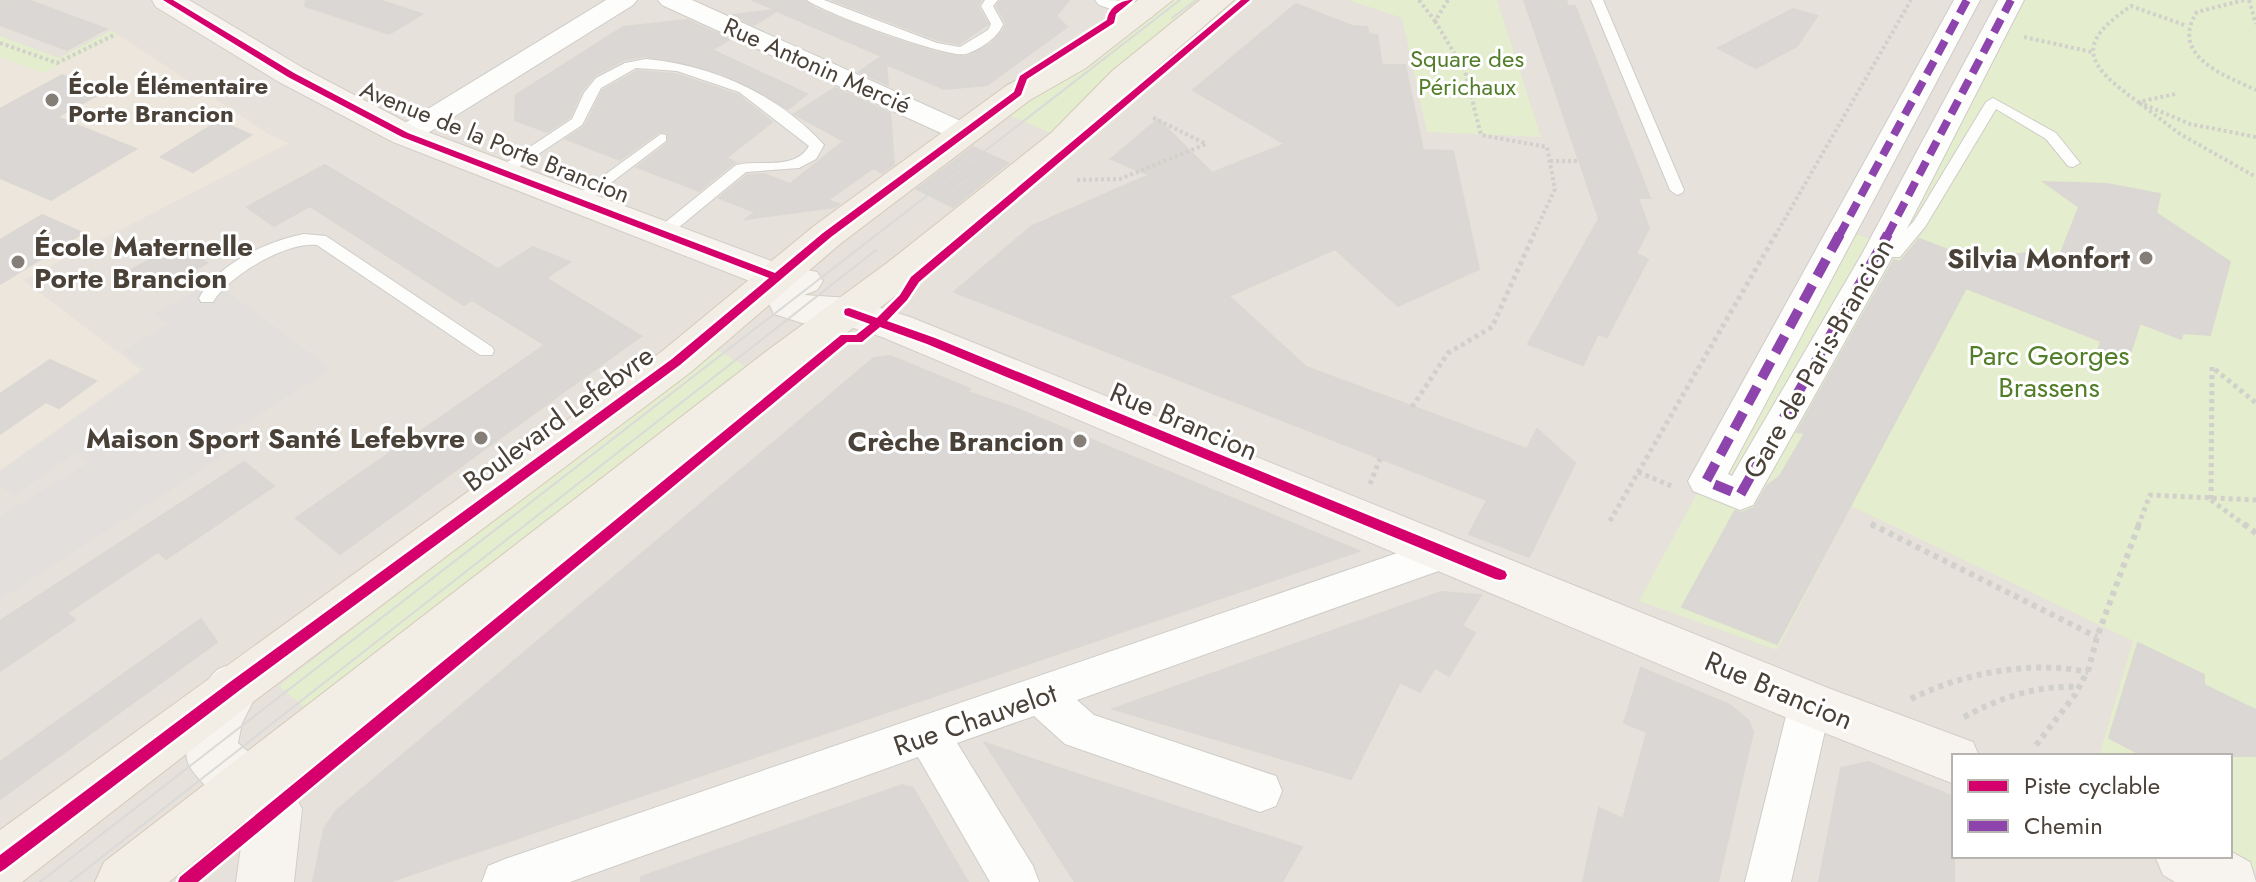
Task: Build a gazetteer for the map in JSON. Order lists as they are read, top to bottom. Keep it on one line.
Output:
{"streets":{"main road":["Boulevard Lefebvre"],"street":["Rue Antonin Mercié","Avenue de la Porte Brancion","Gare de Paris-Brancion","Rue Brancion","Rue Chauvelot"]},"crossings":[["Rue Antonin Mercié","Boulevard Lefebvre"],["Avenue de la Porte Brancion","Boulevard Lefebvre"],["Rue Brancion","Rue Chauvelot"]],"parks":["Square des Périchaux","Parc Georges Brassens"],"places":["École Élémentaire Porte Brancion","Silvia Monfort","École Maternelle Porte Brancion","Maison Sport Santé Lefebvre","Crèche Brancion"],"legend":["Piste cyclable","Chemin"]}
